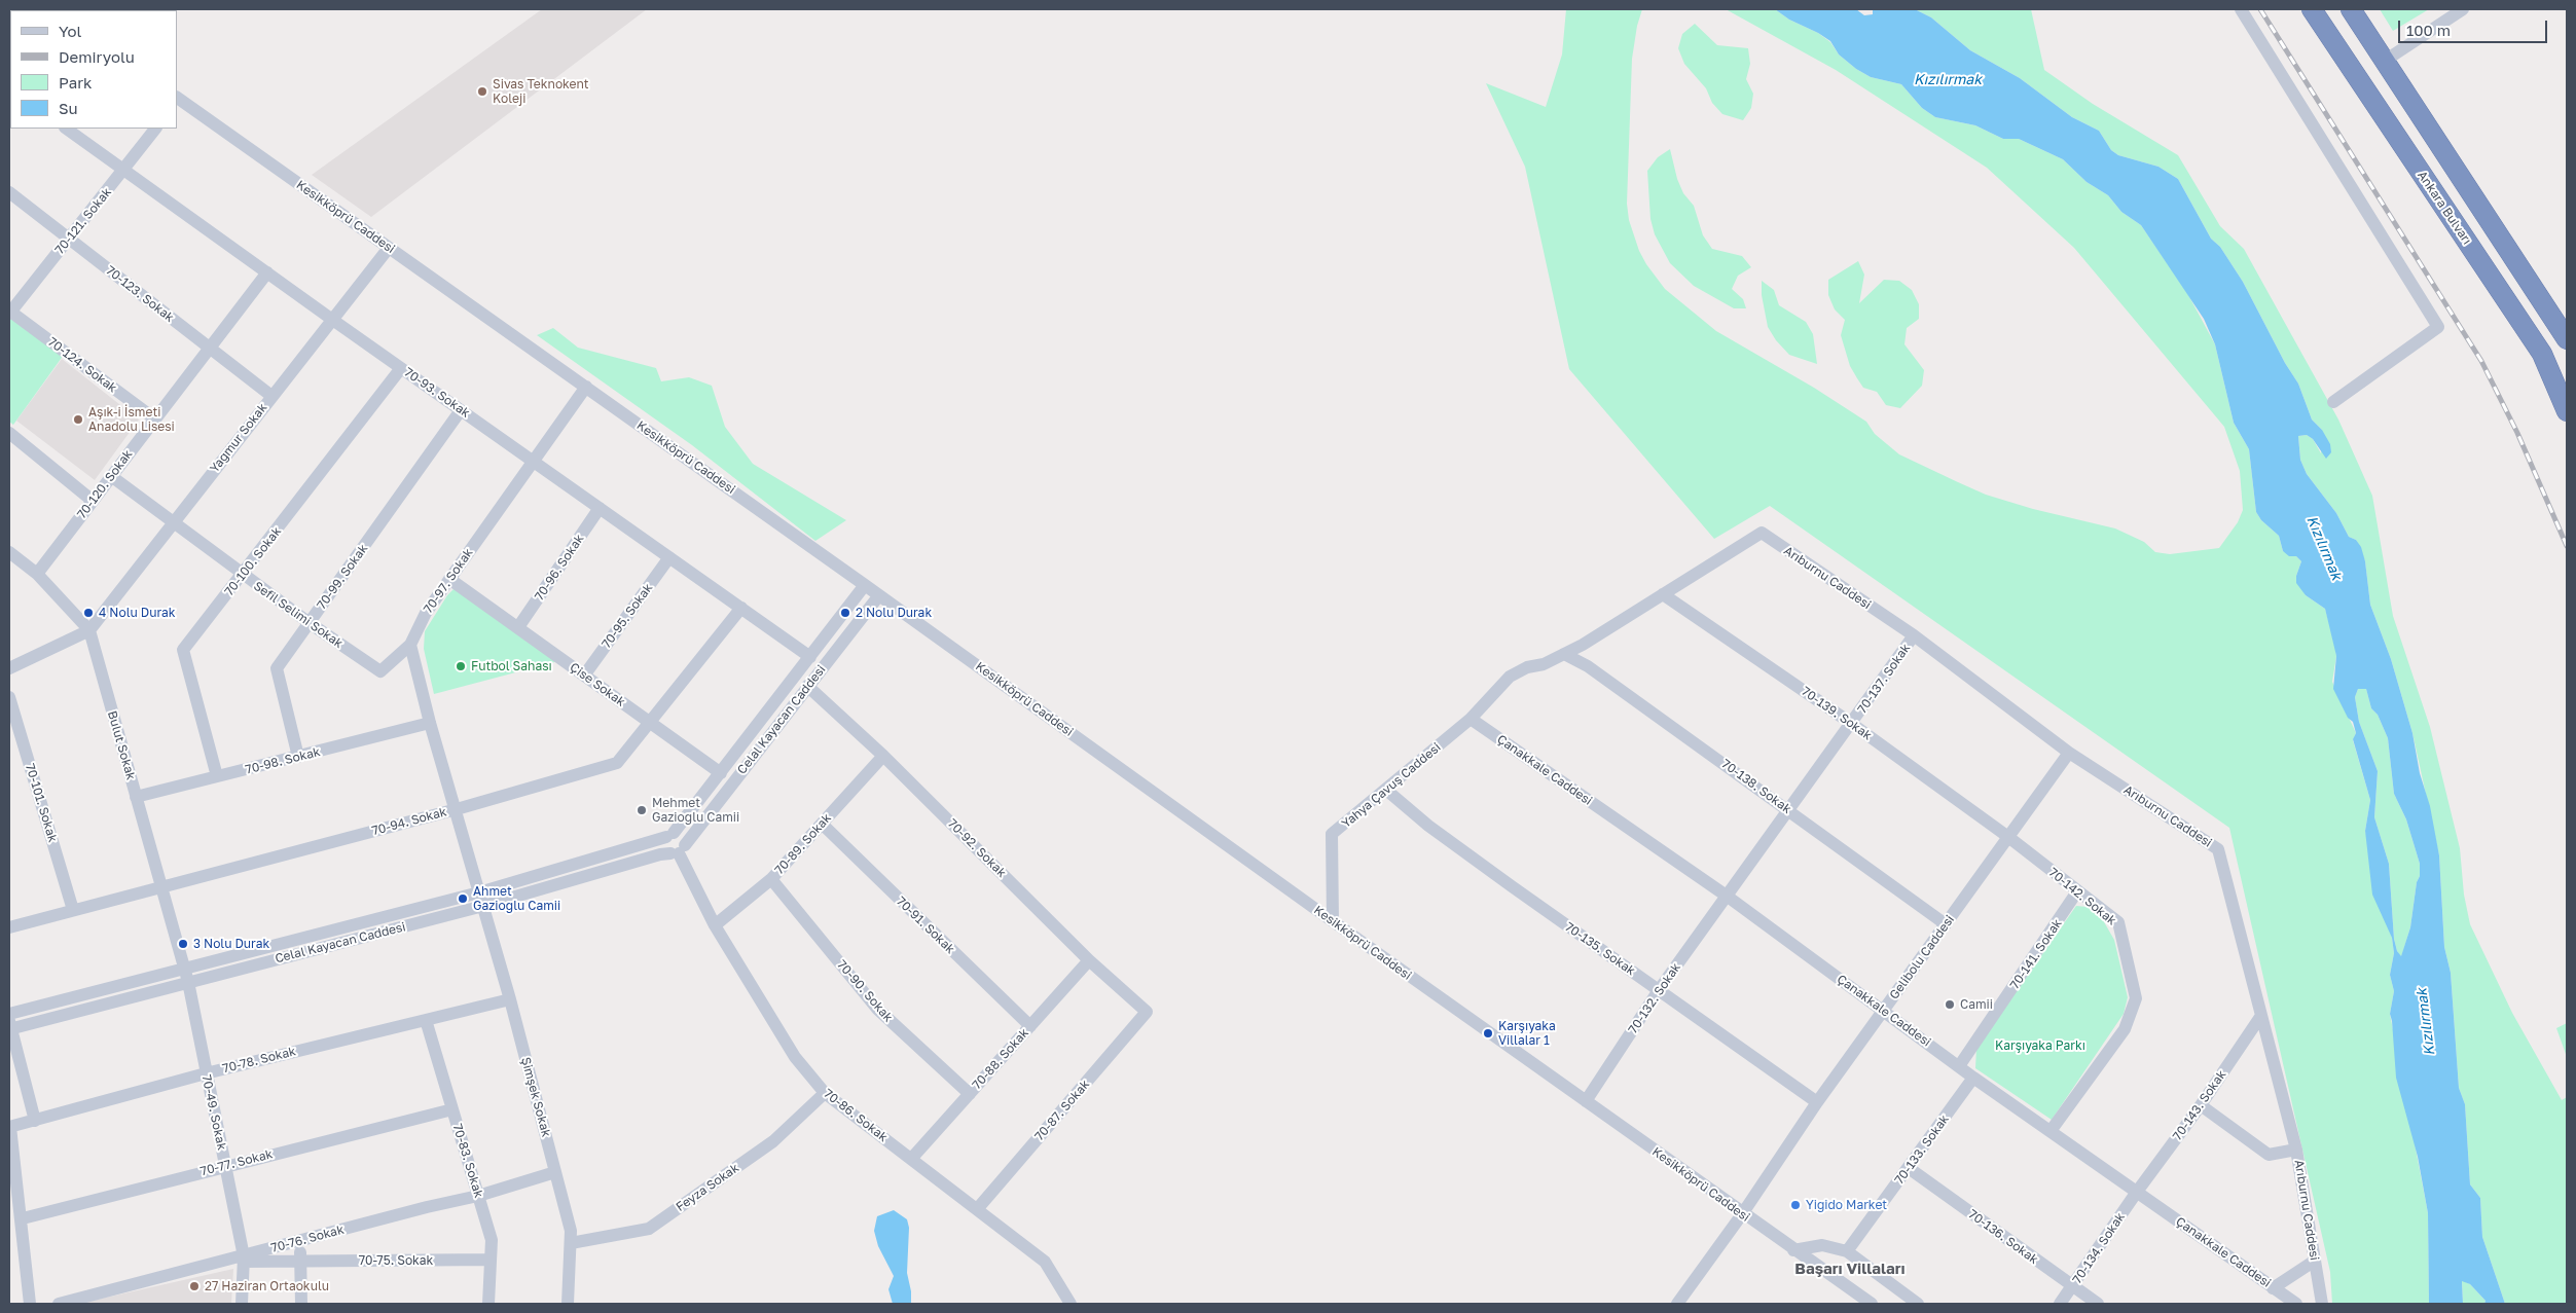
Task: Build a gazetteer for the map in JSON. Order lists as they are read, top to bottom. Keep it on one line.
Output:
{"streets":{"highway":["Ankara Bulvarı"],"street":["Kesikköprü Caddesi","70-121. Sokak","70-123. Sokak","70-124. Sokak","70-93. Sokak","Yağmur Sokak","70-120. Sokak","70-100. Sokak","70-96. Sokak","70-99. Sokak","Arıburnu Caddesi","70-97. Sokak","Sefil Selimi Sokak","70-95. Sokak","70-137. Sokak","Çise Sokak","70-139. Sokak","Celal Kayacan Caddesi","Bulut Sokak","70-98. Sokak","Çanakkale Caddesi","Yahya Çavuş Caddesi","70-138. Sokak","70-101. Sokak","70-94. Sokak","70-89. Sokak","70-92. Sokak","70-142. Sokak","70-91. Sokak","70-135. Sokak","70-141. Sokak","Gelibolu Caddesi","70-90. Sokak","70-132. Sokak","70-88. Sokak","70-78. Sokak","Şimşek Sokak","70-143. Sokak","70-87. Sokak","70-49. Sokak","70-86. Sokak","70-133. Sokak","70-83. Sokak","70-77. Sokak","Feyza Sokak","70-136. Sokak","70-76. Sokak","70-134. Sokak","70-75. Sokak"]},"crossings":[["Kesikköprü Caddesi","Yağmur Sokak"],["Kesikköprü Caddesi","70-97. Sokak"],["Kesikköprü Caddesi","Celal Kayacan Caddesi"],["Kesikköprü Caddesi","Yahya Çavuş Caddesi"],["Kesikköprü Caddesi","Gelibolu Caddesi"],["Kesikköprü Caddesi","70-132. Sokak"],["70-121. Sokak","70-123. Sokak"],["70-121. Sokak","70-124. Sokak"],["70-121. Sokak","70-93. Sokak"],["70-123. Sokak","Yağmur Sokak"],["70-123. Sokak","70-120. Sokak"],["70-124. Sokak","70-120. Sokak"],["70-93. Sokak","Yağmur Sokak"],["70-93. Sokak","70-120. Sokak"],["70-93. Sokak","70-100. Sokak"],["70-93. Sokak","70-96. Sokak"],["70-93. Sokak","70-99. Sokak"],["70-93. Sokak","70-97. Sokak"],["70-93. Sokak","70-95. Sokak"],["70-93. Sokak","Celal Kayacan Caddesi"],["70-93. Sokak","70-94. Sokak"],["Yağmur Sokak","Sefil Selimi Sokak"],["Yağmur Sokak","Bulut Sokak"],["70-120. Sokak","Sefil Selimi Sokak"],["70-120. Sokak","Bulut Sokak"],["70-100. Sokak","Sefil Selimi Sokak"],["70-100. Sokak","70-98. Sokak"],["70-96. Sokak","Çise Sokak"],["70-99. Sokak","Sefil Selimi Sokak"],["70-99. Sokak","70-98. Sokak"],["Arıburnu Caddesi","70-137. Sokak"],["Arıburnu Caddesi","Yahya Çavuş Caddesi"],["Arıburnu Caddesi","Gelibolu Caddesi"],["Arıburnu Caddesi","70-143. Sokak"],["70-97. Sokak","Sefil Selimi Sokak"],["70-97. Sokak","Çise Sokak"],["70-95. Sokak","Çise Sokak"],["70-137. Sokak","70-139. Sokak"],["70-137. Sokak","Çanakkale Caddesi"],["70-137. Sokak","70-138. Sokak"],["70-137. Sokak","70-132. Sokak"],["Çise Sokak","Celal Kayacan Caddesi"],["Çise Sokak","70-94. Sokak"],["70-139. Sokak","Yahya Çavuş Caddesi"],["70-139. Sokak","70-142. Sokak"],["70-139. Sokak","Gelibolu Caddesi"],["Celal Kayacan Caddesi","Bulut Sokak"],["Celal Kayacan Caddesi","70-92. Sokak"],["Celal Kayacan Caddesi","Şimşek Sokak"],["Celal Kayacan Caddesi","70-49. Sokak"],["Celal Kayacan Caddesi","70-86. Sokak"],["Bulut Sokak","70-98. Sokak"],["Bulut Sokak","70-94. Sokak"],["Bulut Sokak","70-49. Sokak"],["Çanakkale Caddesi","Yahya Çavuş Caddesi"],["Çanakkale Caddesi","70-142. Sokak"],["Çanakkale Caddesi","70-141. Sokak"],["Çanakkale Caddesi","Gelibolu Caddesi"],["Çanakkale Caddesi","70-132. Sokak"],["Çanakkale Caddesi","70-143. Sokak"],["Çanakkale Caddesi","70-133. Sokak"],["Çanakkale Caddesi","70-134. Sokak"],["Yahya Çavuş Caddesi","70-138. Sokak"],["Yahya Çavuş Caddesi","70-135. Sokak"],["70-138. Sokak","Gelibolu Caddesi"],["70-101. Sokak","70-94. Sokak"],["70-89. Sokak","70-92. Sokak"],["70-89. Sokak","70-91. Sokak"],["70-89. Sokak","70-90. Sokak"],["70-89. Sokak","70-86. Sokak"],["70-92. Sokak","70-88. Sokak"],["70-92. Sokak","70-87. Sokak"],["70-142. Sokak","70-141. Sokak"],["70-142. Sokak","Gelibolu Caddesi"],["70-91. Sokak","70-88. Sokak"],["70-135. Sokak","Gelibolu Caddesi"],["70-135. Sokak","70-132. Sokak"],["70-90. Sokak","70-88. Sokak"],["70-88. Sokak","70-86. Sokak"],["70-78. Sokak","Şimşek Sokak"],["70-78. Sokak","70-49. Sokak"],["70-78. Sokak","70-83. Sokak"],["Şimşek Sokak","Feyza Sokak"],["Şimşek Sokak","70-76. Sokak"],["70-143. Sokak","70-134. Sokak"],["70-87. Sokak","70-86. Sokak"],["70-49. Sokak","70-77. Sokak"],["70-49. Sokak","70-76. Sokak"],["70-49. Sokak","70-75. Sokak"],["70-86. Sokak","Feyza Sokak"],["70-133. Sokak","70-136. Sokak"],["70-83. Sokak","70-77. Sokak"],["70-83. Sokak","70-76. Sokak"],["70-83. Sokak","70-75. Sokak"],["70-136. Sokak","70-134. Sokak"],["70-76. Sokak","70-75. Sokak"]],"districts":["Başarı Villaları"],"water":["Kızılırmak"],"parks":["Karşıyaka Parkı"],"places":["Sivas Teknokent Koleji","Aşık-i İsmeti Anadolu Lisesi","4 Nolu Durak","2 Nolu Durak","Futbol Sahası","Mehmet Gazioğlu Camii","Ahmet Gazioğlu Camii","3 Nolu Durak","Camii","Karşıyaka Villalar 1","Yiğido Market","27 Haziran Ortaokulu"],"legend":["Yol","Demiryolu","Park","Su"],"scale_bar":"100 m"}
